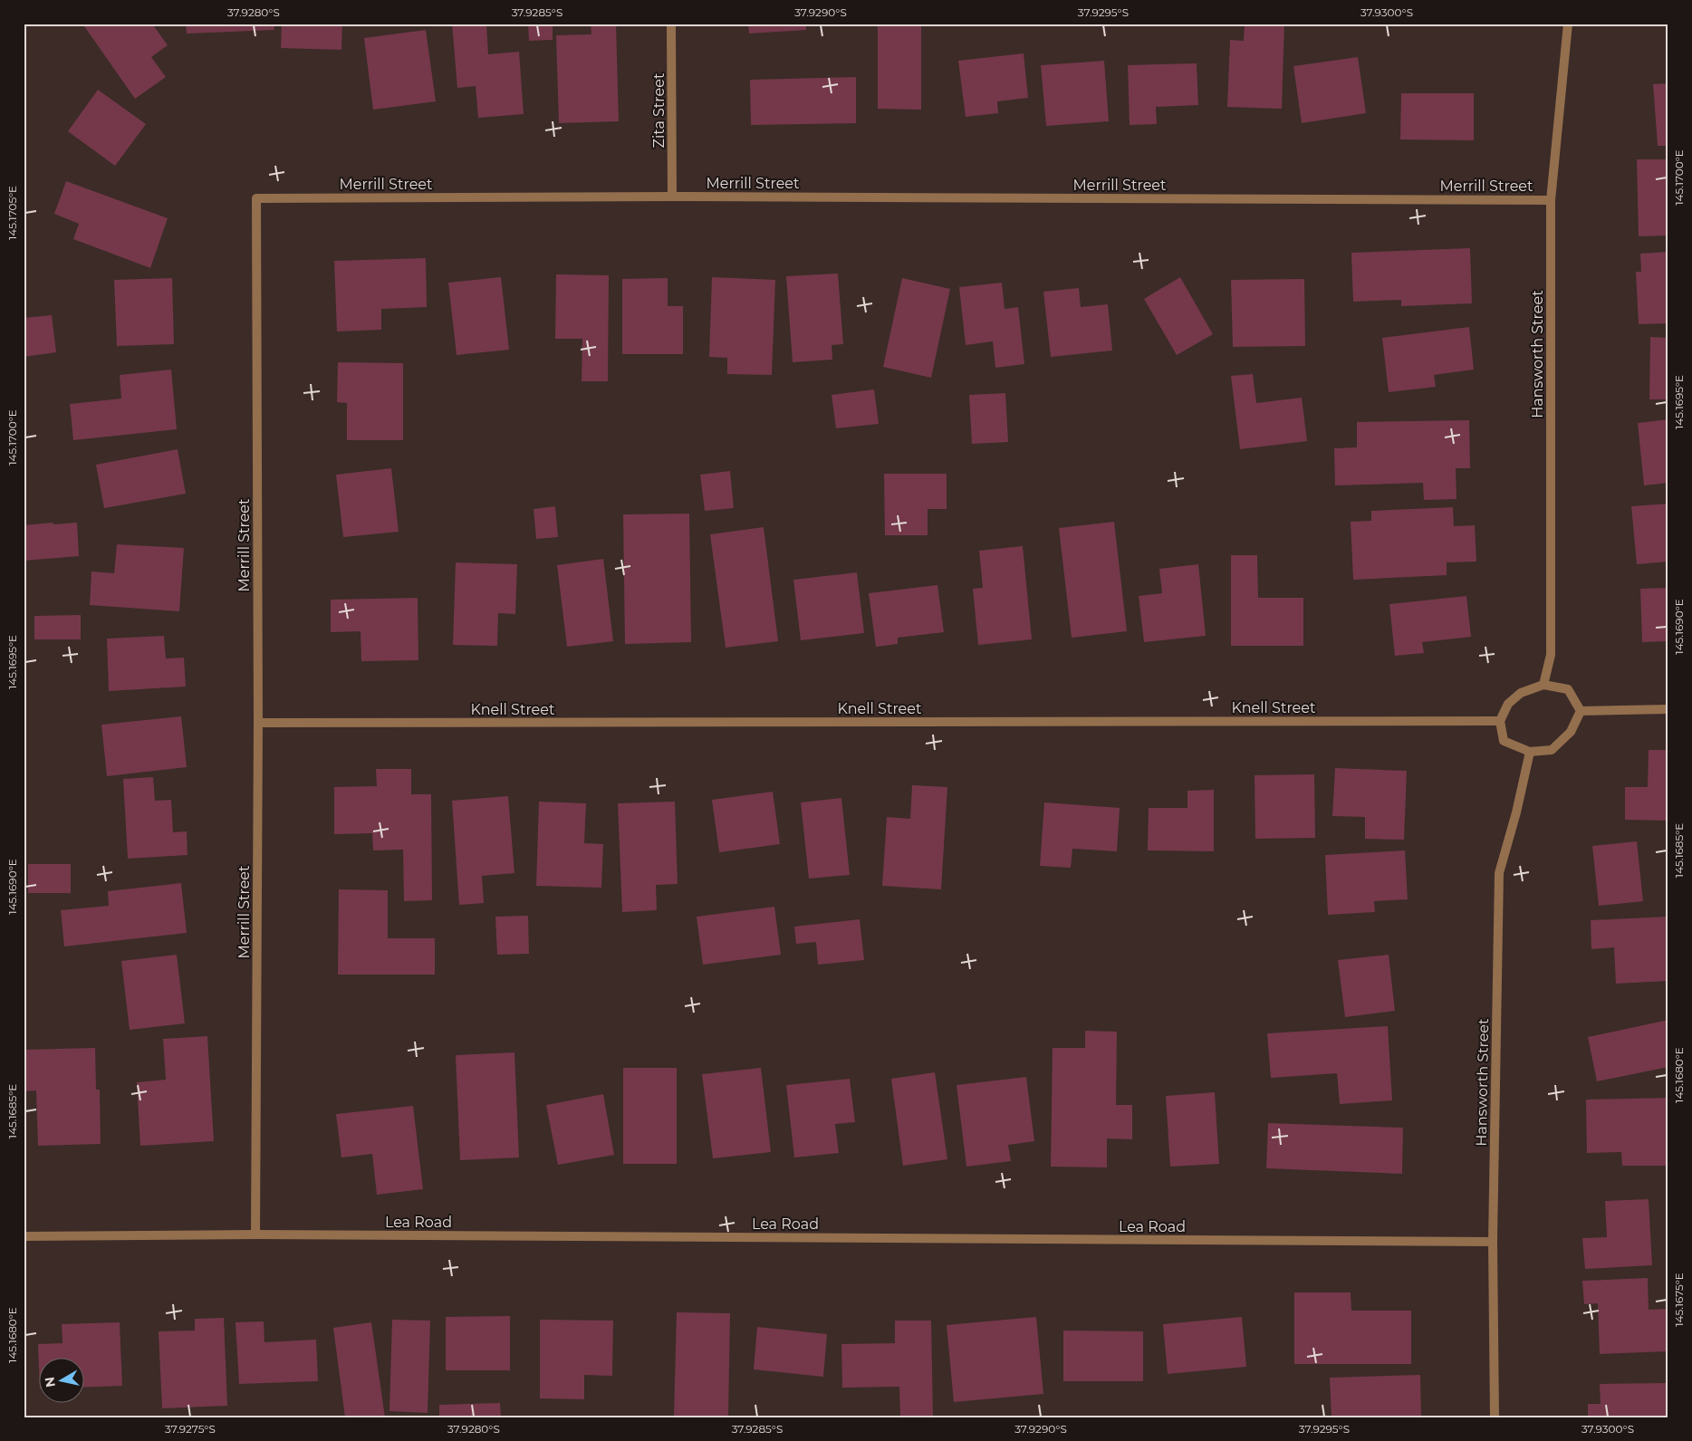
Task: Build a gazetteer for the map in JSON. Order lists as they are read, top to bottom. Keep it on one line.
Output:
{"streets":{"street":["Zita Street","Merrill Street","Hansworth Street","Knell Street","Lea Road"]},"crossings":[["Zita Street","Merrill Street"],["Merrill Street","Hansworth Street"],["Merrill Street","Knell Street"],["Merrill Street","Lea Road"],["Hansworth Street","Knell Street"],["Hansworth Street","Lea Road"]],"north":"left","coordinates":["37.9280°S","37.9285°S","37.9290°S","37.9295°S","37.9300°S","145.1700°E","145.1705°E","145.1695°E","145.1690°E","145.1685°E","145.1680°E","145.1675°E","37.9275°S"]}
